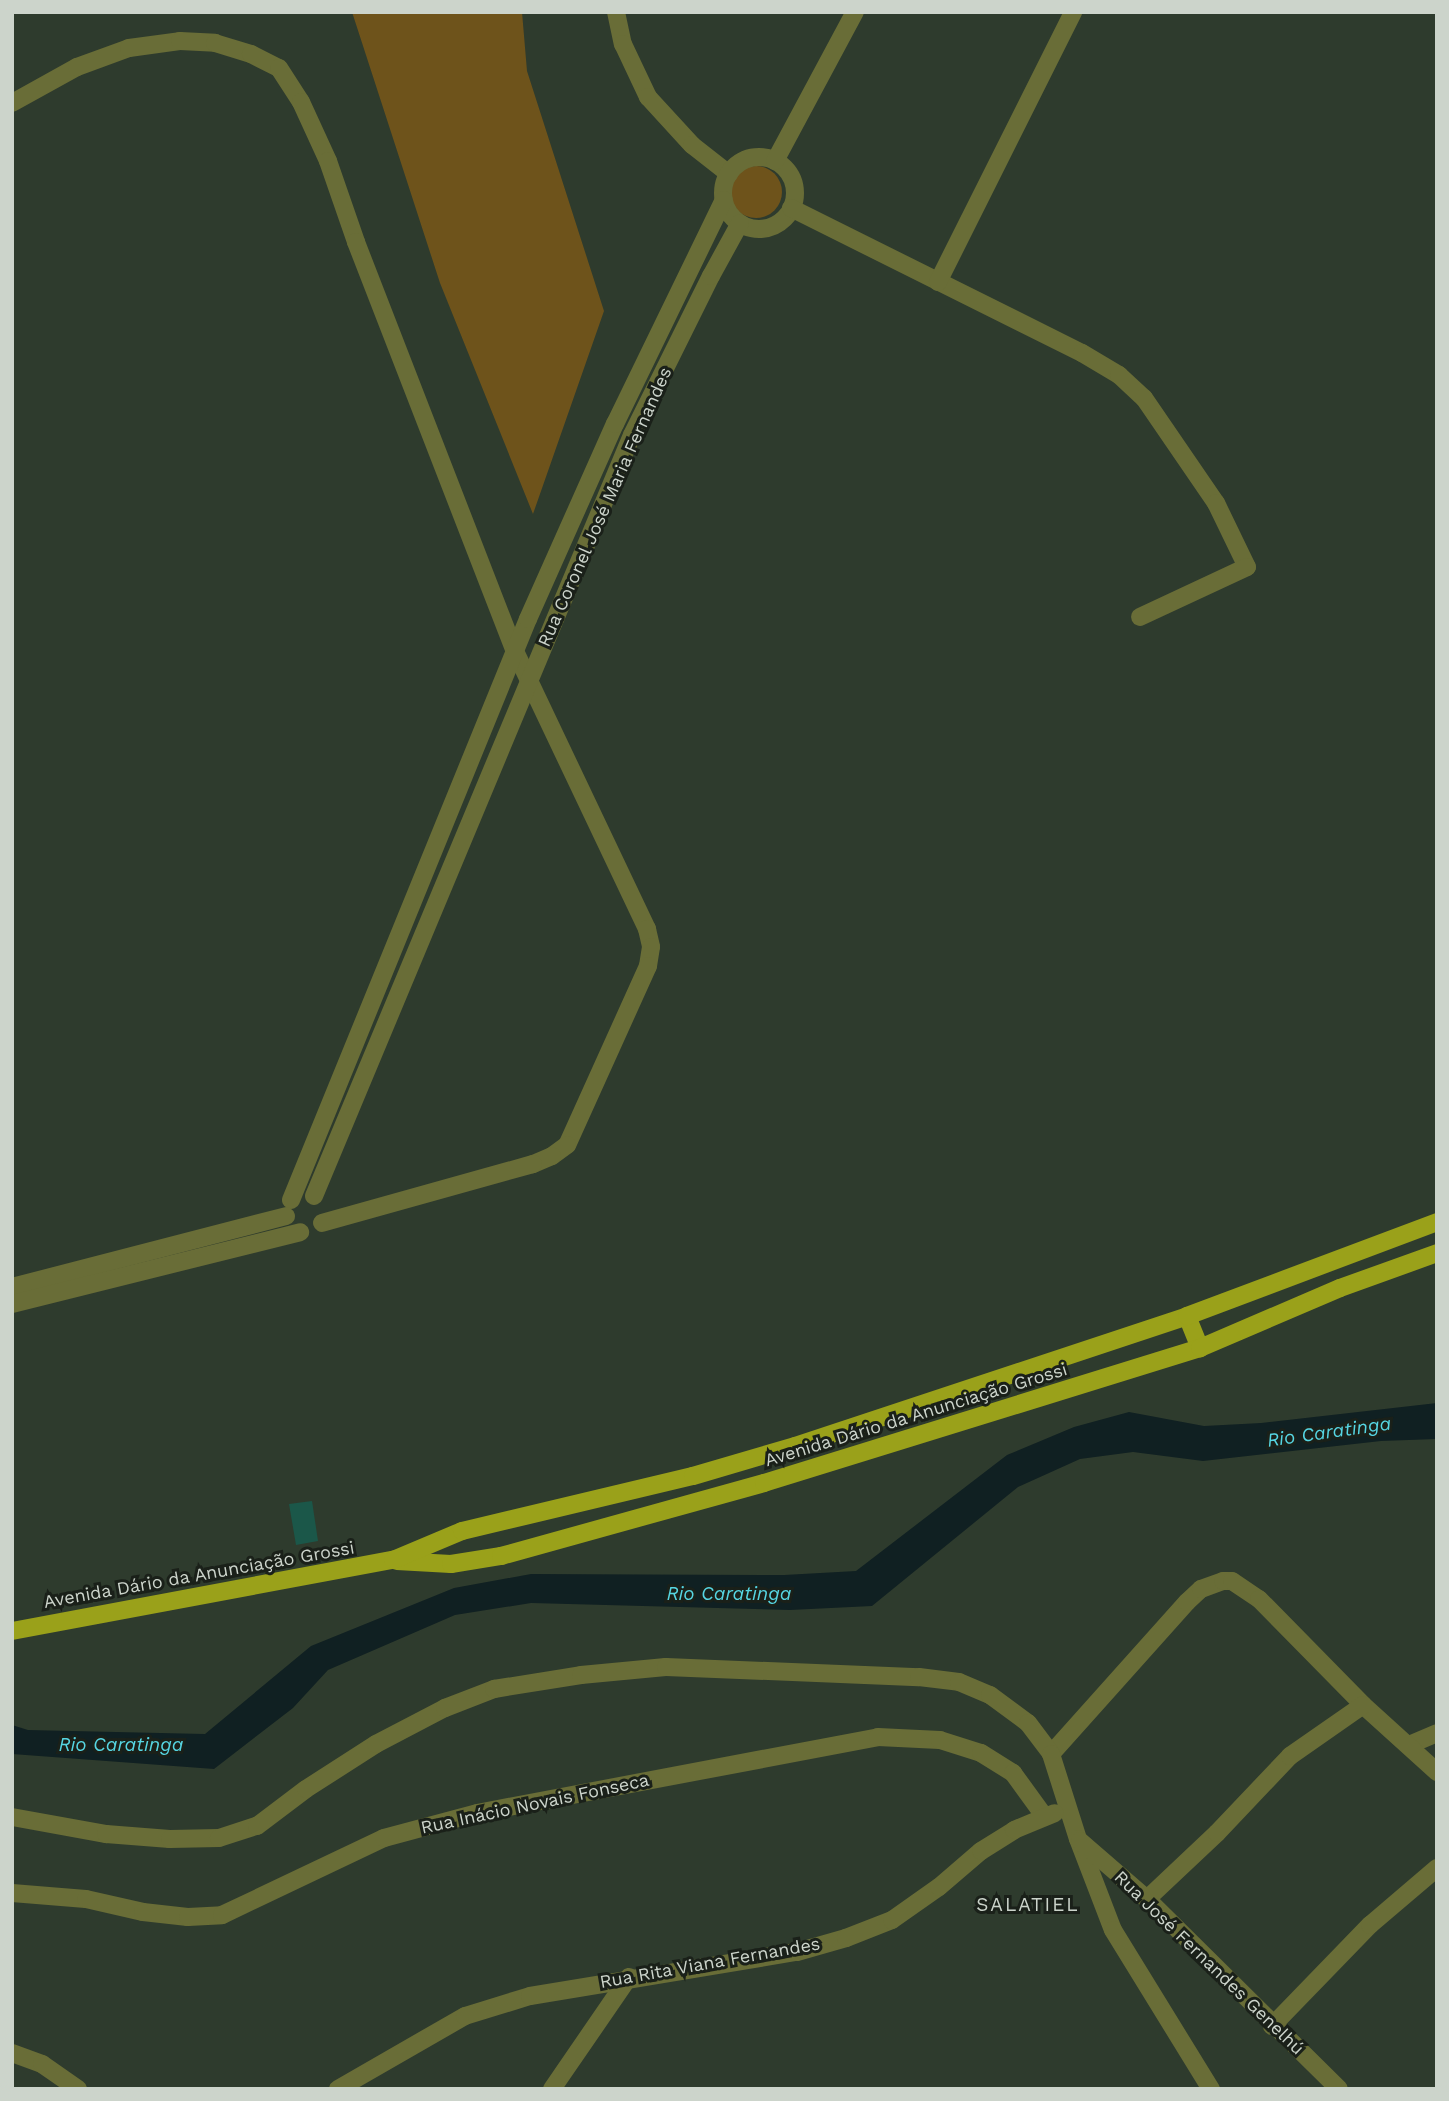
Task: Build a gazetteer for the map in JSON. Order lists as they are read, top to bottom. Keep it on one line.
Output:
{"streets":{"main road":["Avenida Dário da Anunciação Grossi"],"street":["Rua Coronel José Maria Fernandes","Rua Inácio Novais Fonseca","Rua Rita Viana Fernandes","Rua José Fernandes Genelhú"]},"crossings":[["Rua Inácio Novais Fonseca","Rua Rita Viana Fernandes"]],"districts":["SALATIEL"],"water":["Rio Caratinga"]}
